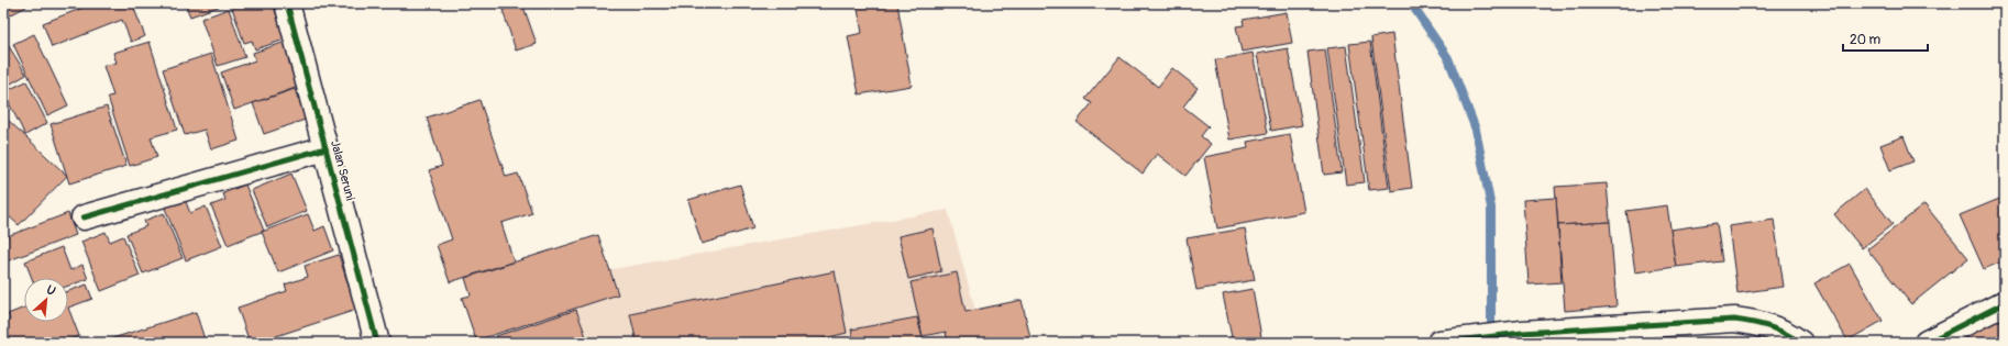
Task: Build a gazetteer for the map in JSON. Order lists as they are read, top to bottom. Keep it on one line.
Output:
{"streets":{"street":["Jalan Seruni"]},"scale_bar":"20 m","north":"top right"}
